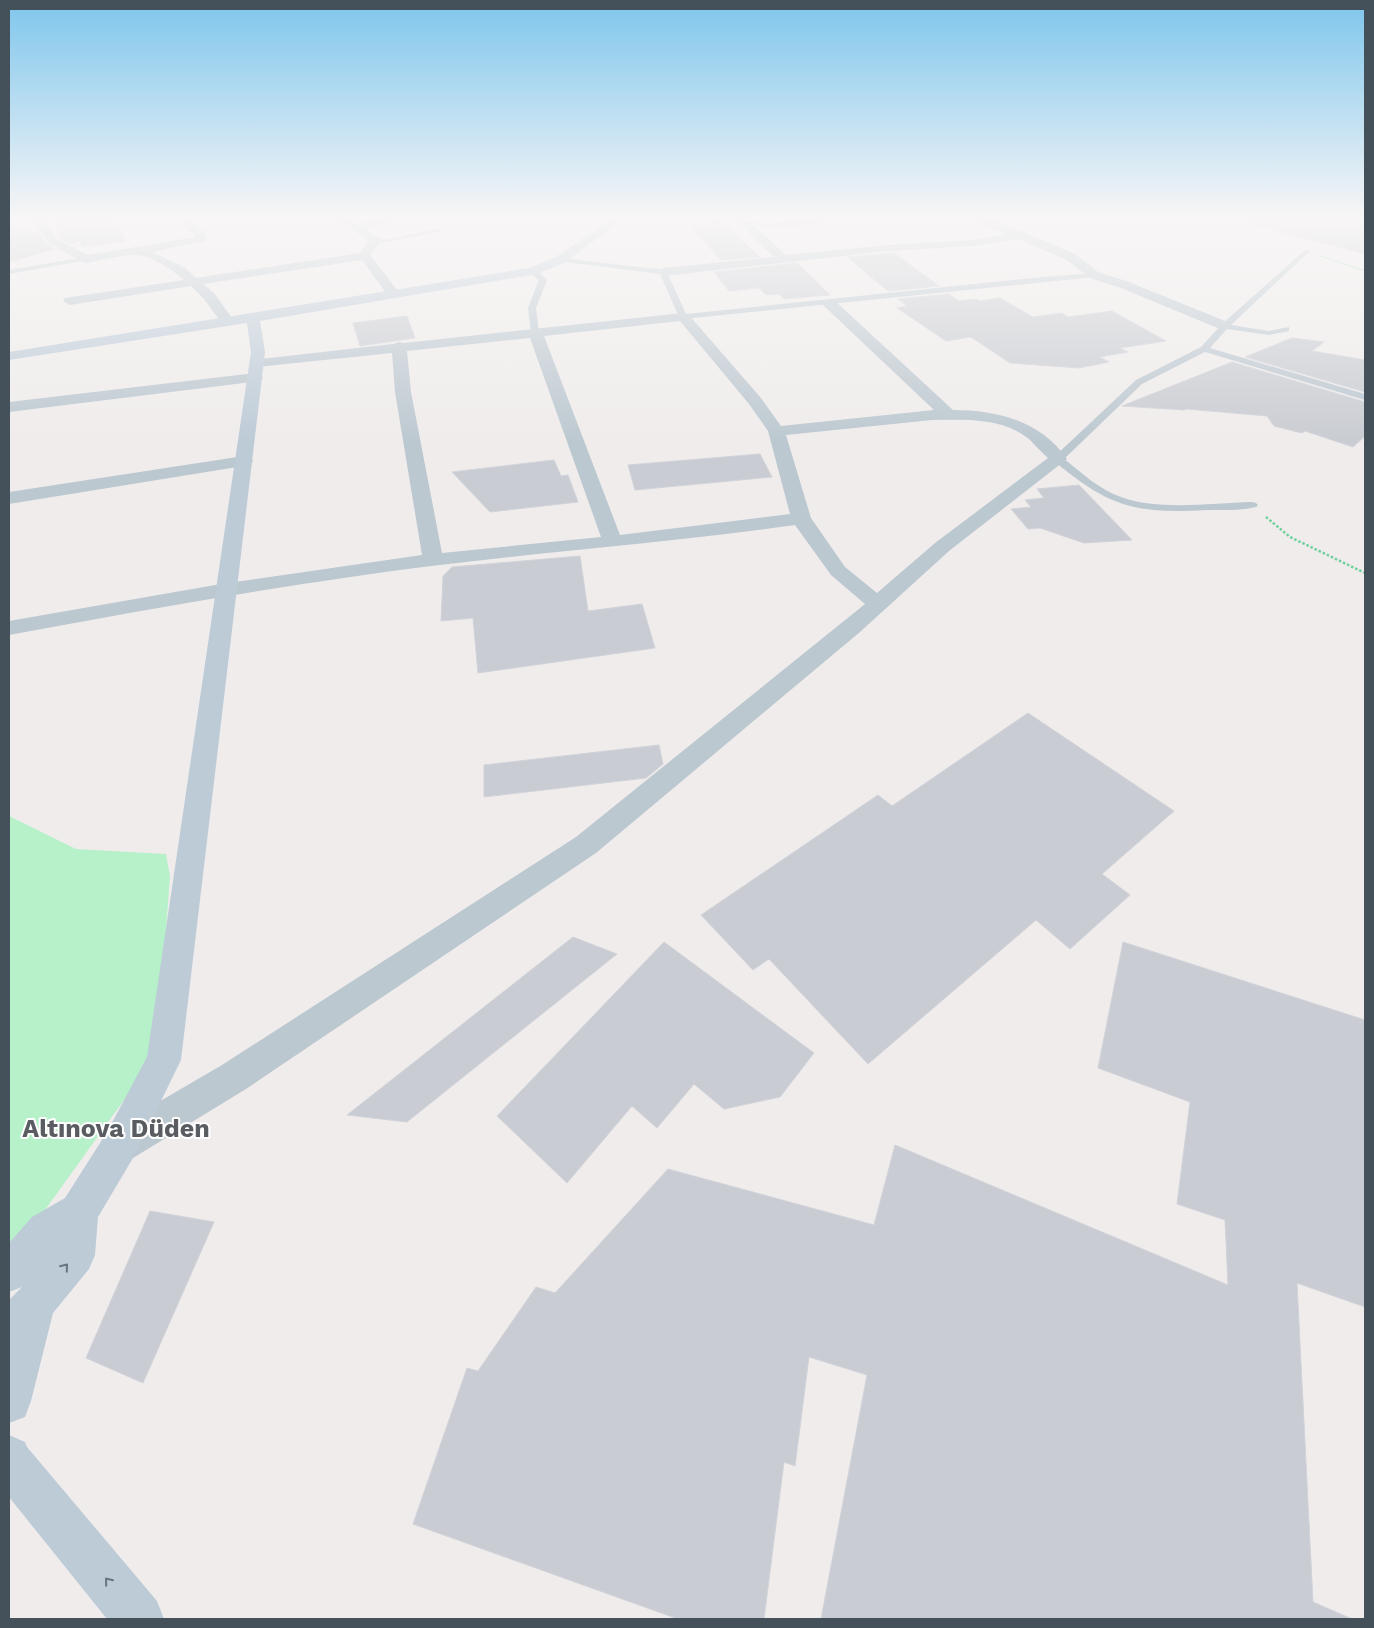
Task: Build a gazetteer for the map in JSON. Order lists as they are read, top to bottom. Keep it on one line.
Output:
{"districts":["Altınova Düden"]}
